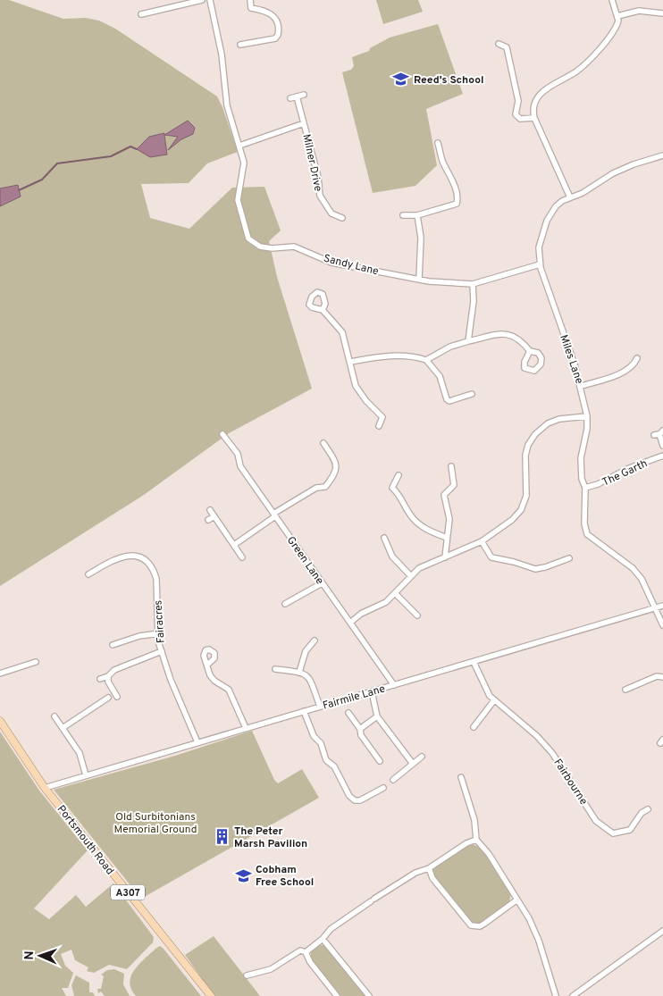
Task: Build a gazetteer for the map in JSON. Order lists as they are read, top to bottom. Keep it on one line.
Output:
{"streets":{"main road":["Portsmouth Road","A307"],"street":["Milner Drive","Sandy Lane","Miles Lane","The Garth","Green Lane","Fairacres","Fairmile Lane","Fairbourne"]},"crossings":[["Milner Drive","Sandy Lane"],["Sandy Lane","Miles Lane"],["Miles Lane","The Garth"],["Miles Lane","Fairmile Lane"],["Green Lane","Fairmile Lane"],["Fairacres","Fairmile Lane"],["Fairmile Lane","Fairbourne"],["Fairmile Lane","Portsmouth Road"]],"parks":["Old Surbitonians Memorial Ground"],"places":{"school or university":["Reed's School","Cobham Free School"],"building":["The Peter Marsh Pavilion"]},"north":"left"}
